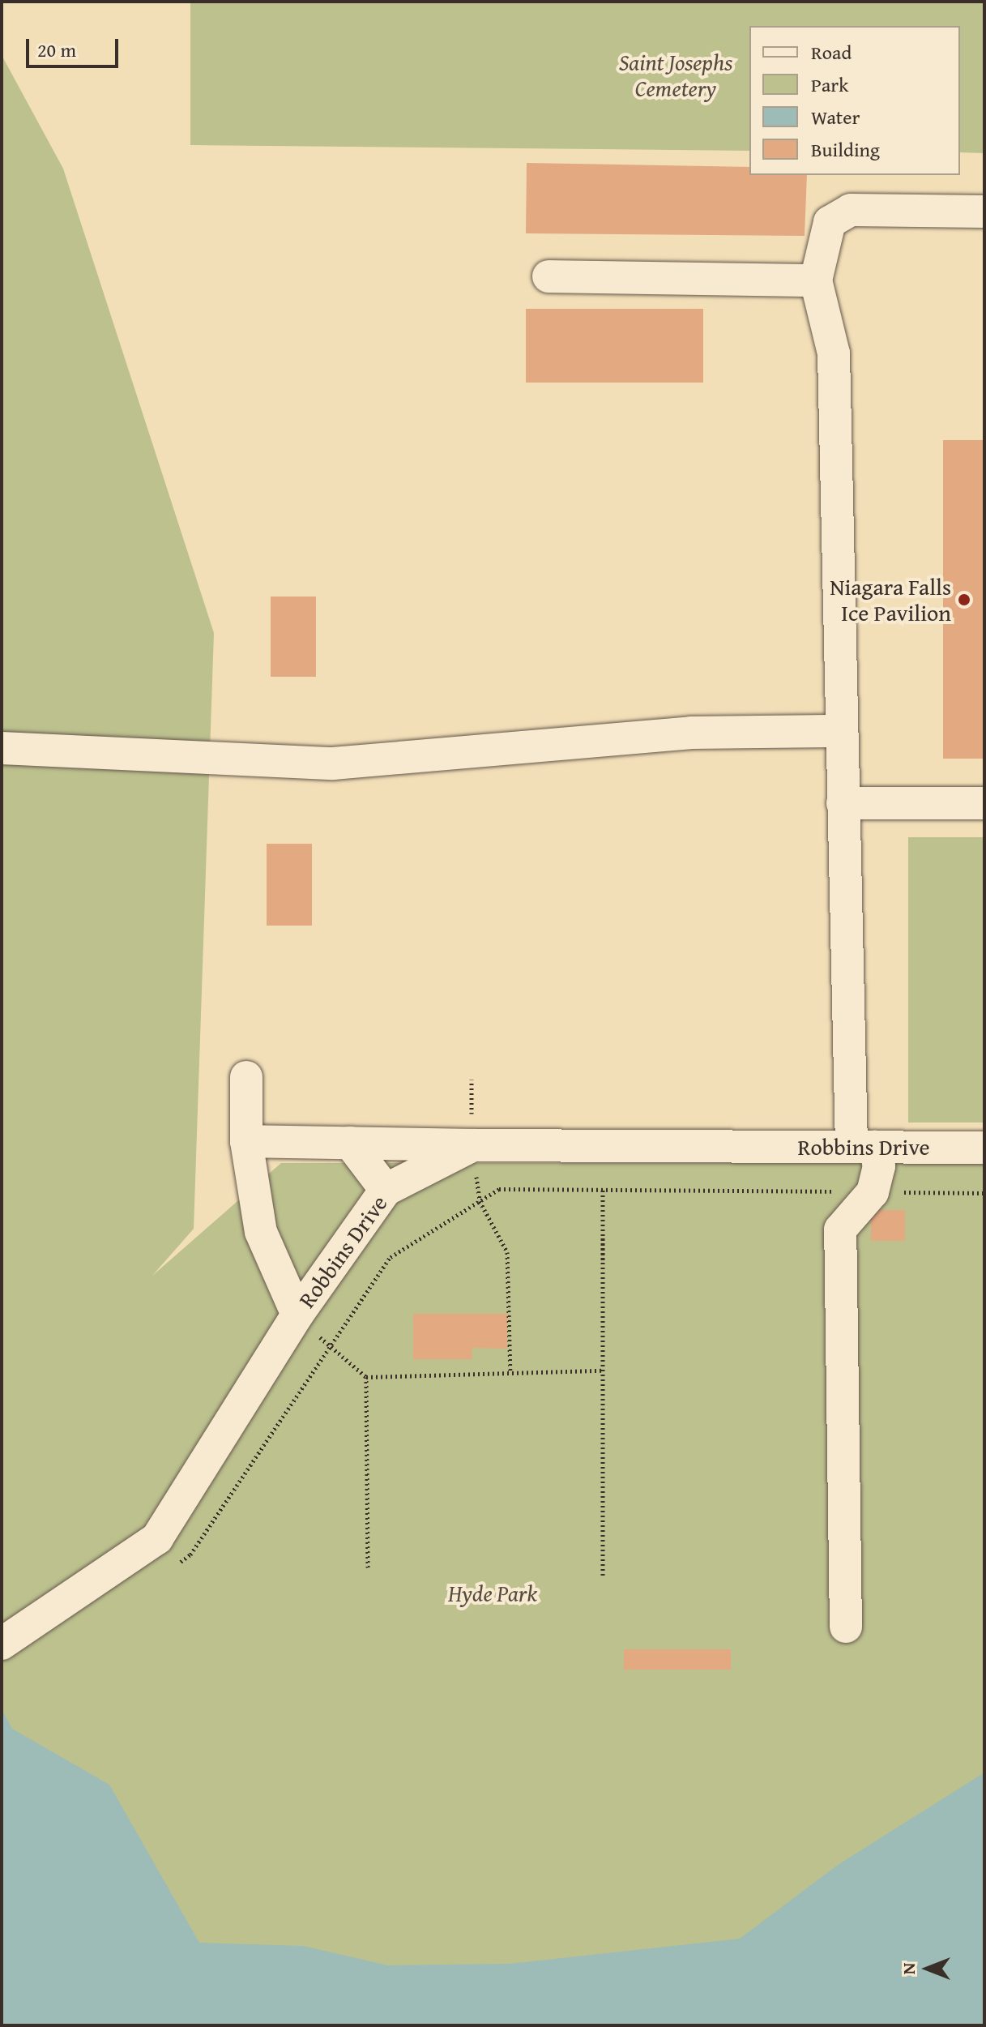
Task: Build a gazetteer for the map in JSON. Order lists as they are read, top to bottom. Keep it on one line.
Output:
{"streets":{"street":["Robbins Drive"]},"parks":["Saint Josephs Cemetery","Hyde Park"],"places":["Niagara Falls Ice Pavilion"],"legend":["Road","Park","Water","Building"],"scale_bar":"20 m","north":"left"}
